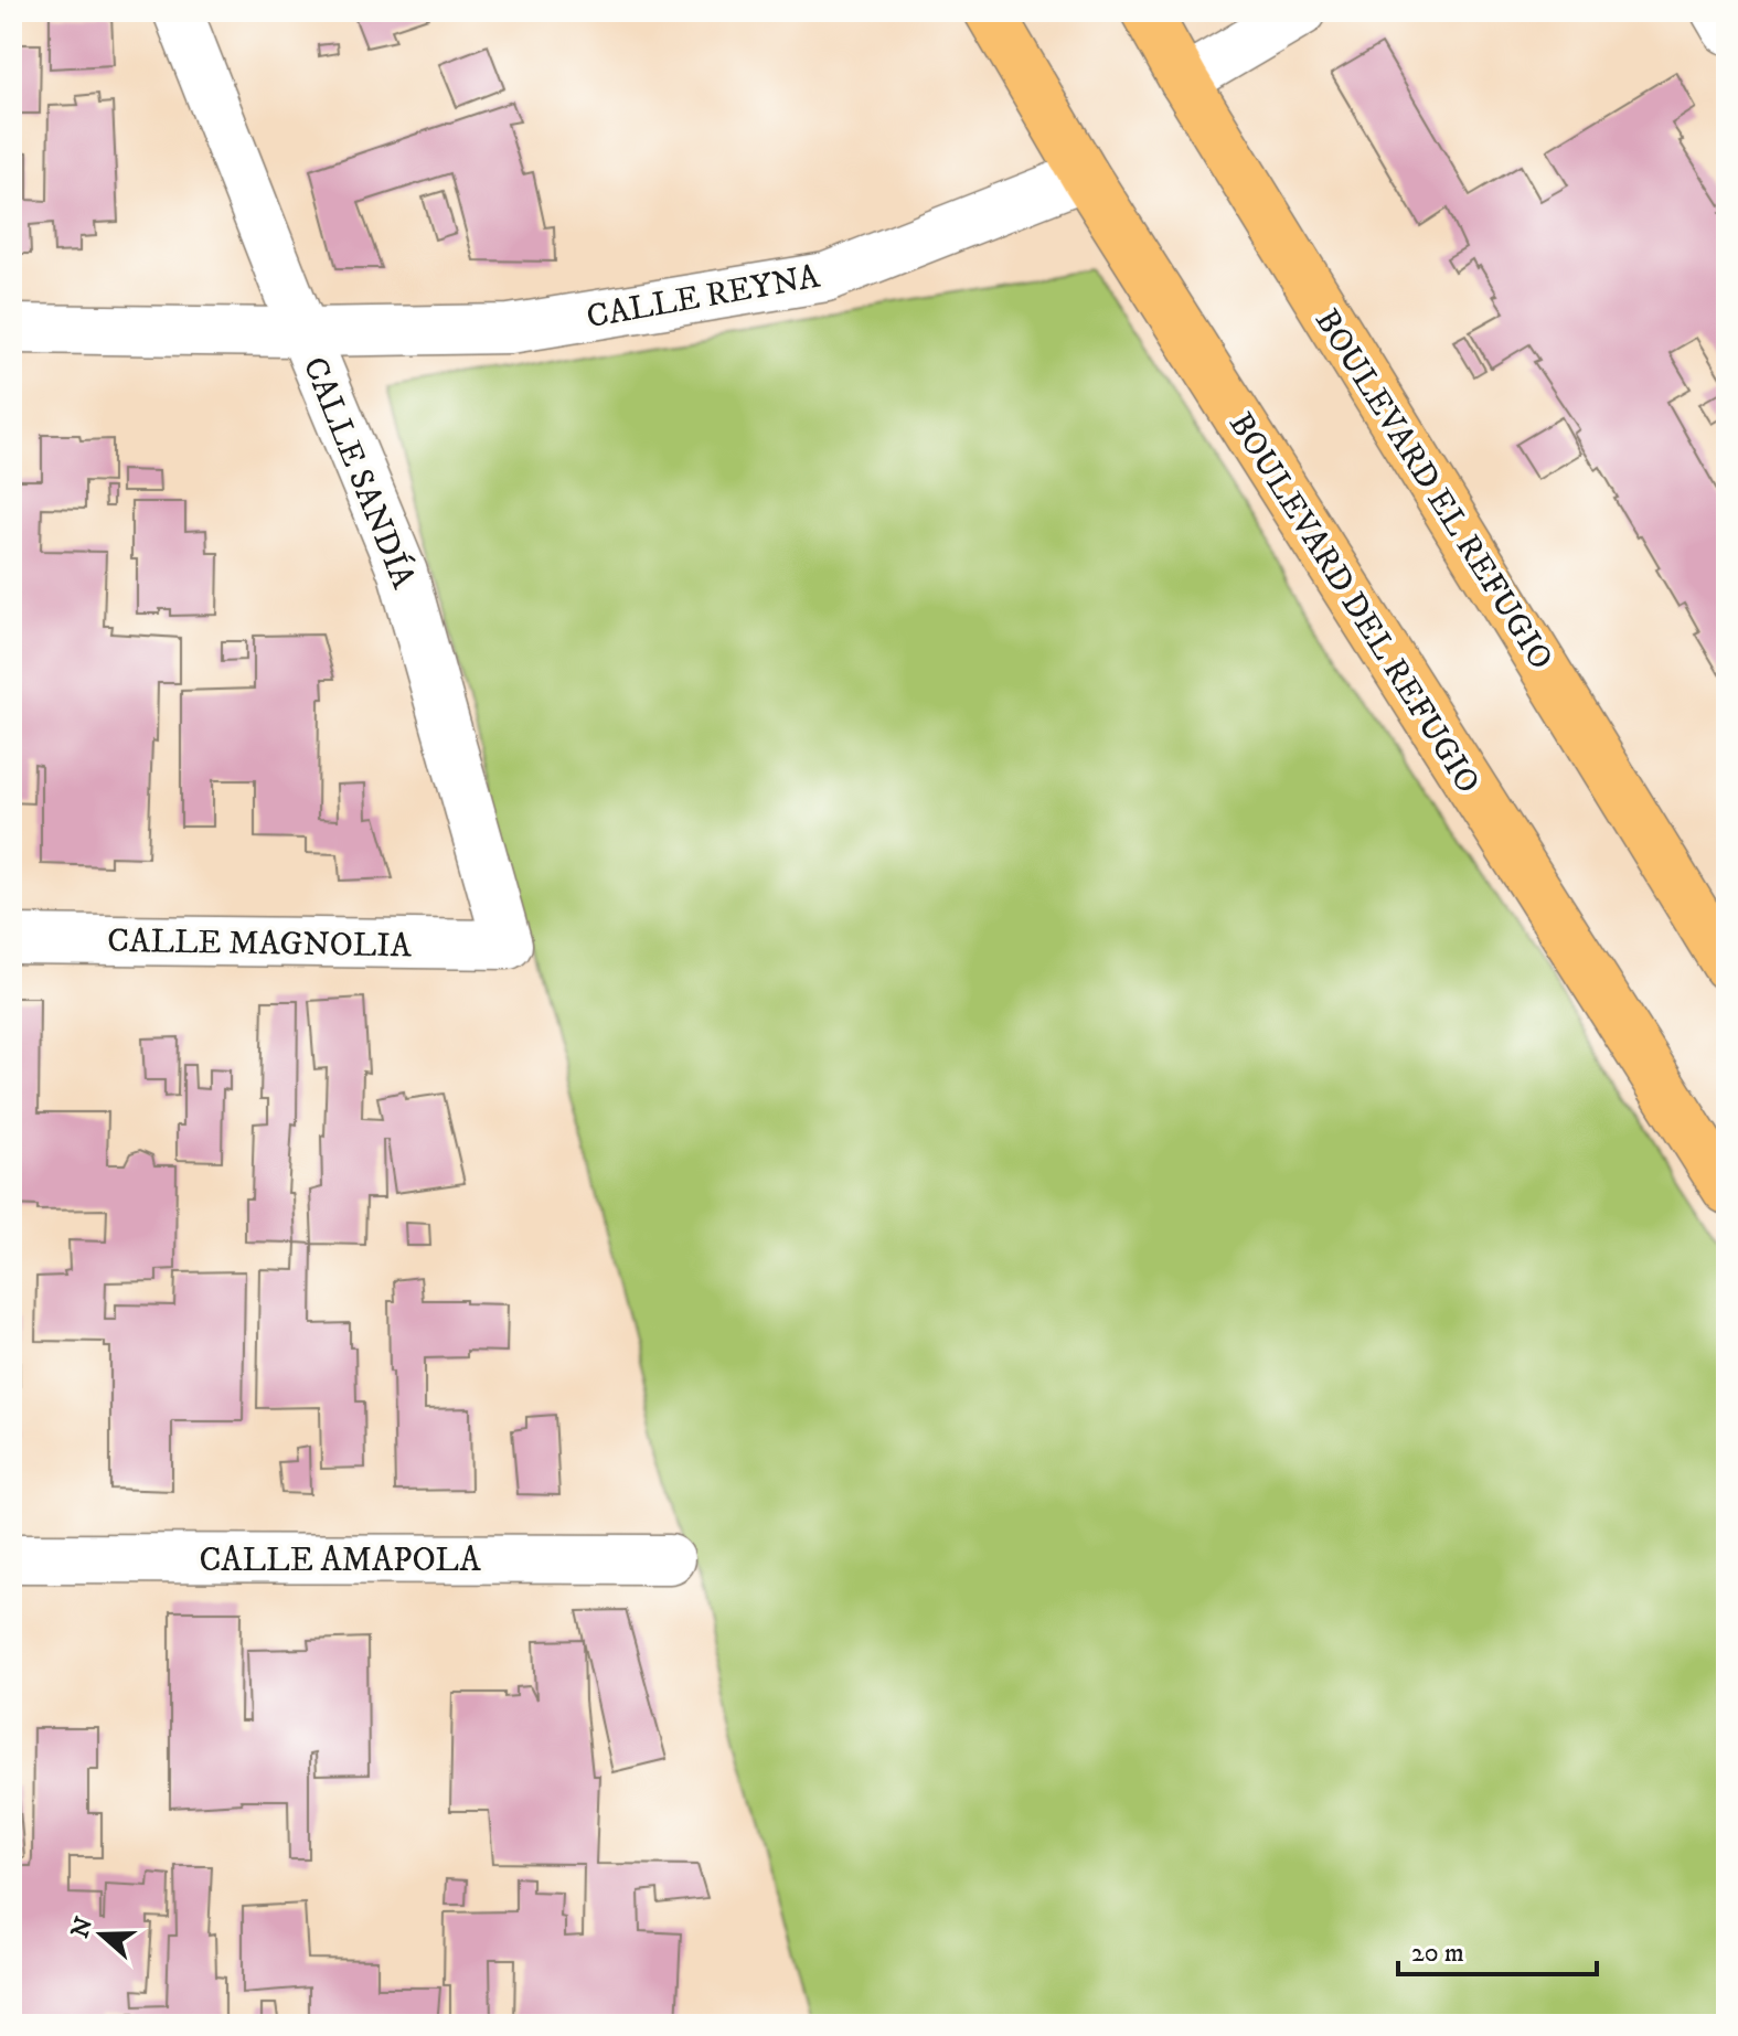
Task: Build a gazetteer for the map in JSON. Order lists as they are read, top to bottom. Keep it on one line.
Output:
{"streets":{"main road":["BOULEVARD EL REFUGIO","BOULEVARD DEL REFUGIO"],"street":["CALLE REYNA","CALLE SANDÍA","CALLE MAGNOLIA","CALLE AMAPOLA"]},"crossings":[["CALLE REYNA","CALLE SANDÍA"],["CALLE REYNA","BOULEVARD DEL REFUGIO"],["CALLE SANDÍA","CALLE MAGNOLIA"]],"scale_bar":"20 m","north":"left"}
